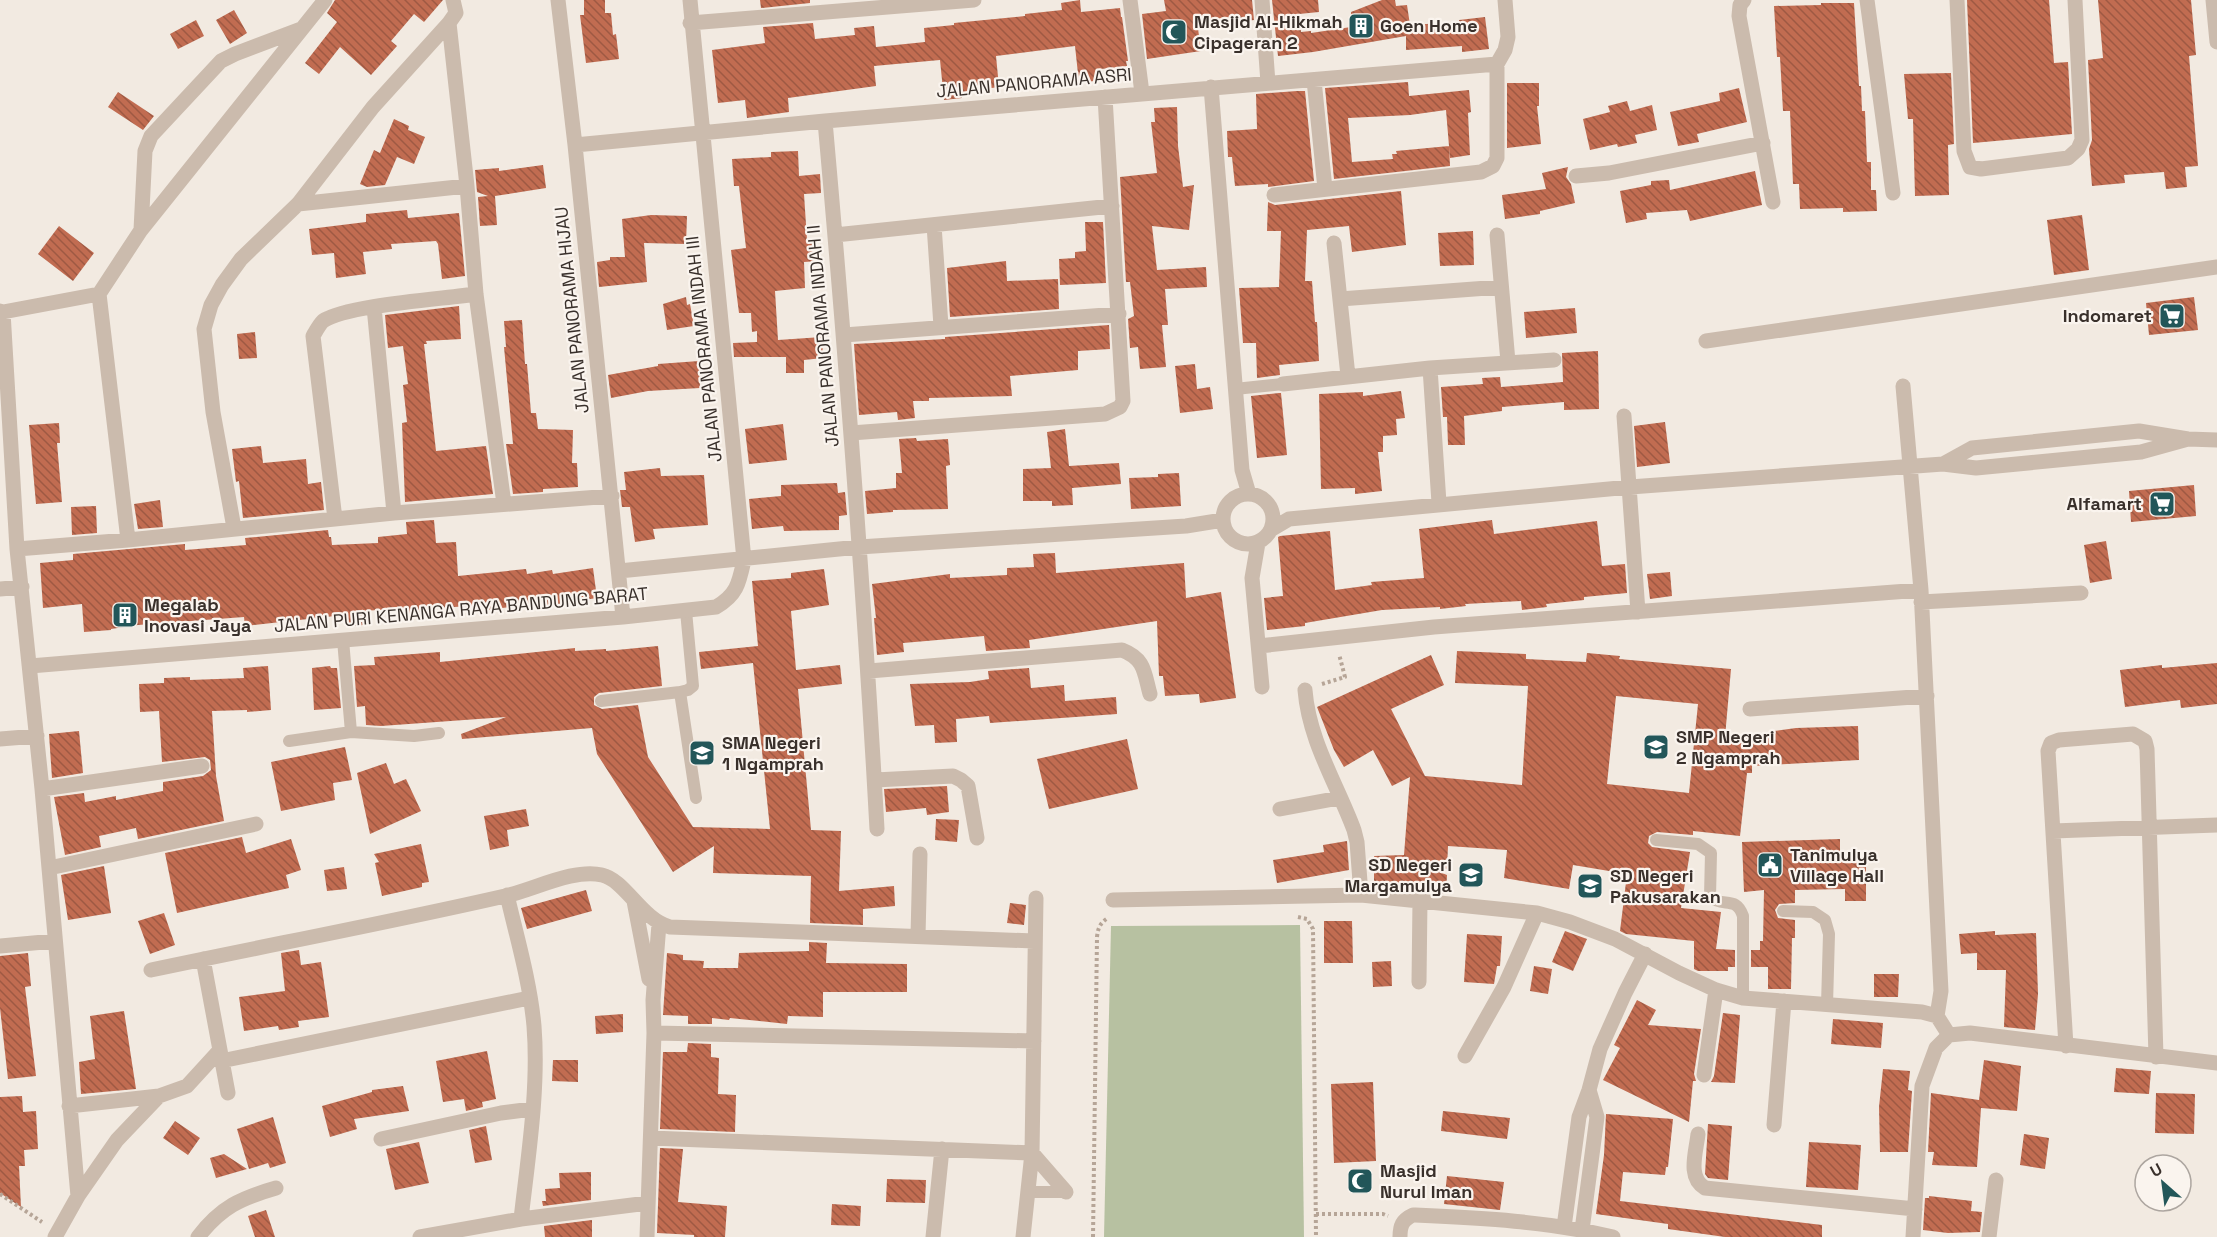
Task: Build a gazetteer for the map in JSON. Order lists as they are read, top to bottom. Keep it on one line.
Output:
{"streets":{"street":["JALAN PANORAMA ASRI","JALAN PANORAMA HIJAU","JALAN PANORAMA INDAH II","JALAN PANORAMA INDAH III","JALAN PURI KENANGA RAYA BANDUNG BARAT"]},"crossings":[["JALAN PANORAMA ASRI","JALAN PANORAMA HIJAU"],["JALAN PANORAMA ASRI","JALAN PANORAMA INDAH II"],["JALAN PANORAMA ASRI","JALAN PANORAMA INDAH III"],["JALAN PANORAMA HIJAU","JALAN PURI KENANGA RAYA BANDUNG BARAT"],["JALAN PANORAMA INDAH III","JALAN PURI KENANGA RAYA BANDUNG BARAT"]],"places":{"building":["Goen Home","Megalab Inovasi Jaya"],"mosque":["Masjid Al-Hikmah Cipageran 2","Masjid Nurul Iman"],"supermarket":["Indomaret","Alfamart"],"school or university":["SMP Negeri 2 Ngamprah","SMA Negeri 1 Ngamprah","SD Negeri Margamulya","SD Negeri Pakusarakan"],"public building":["Tanimulya Village Hall"]},"north":"top left"}
